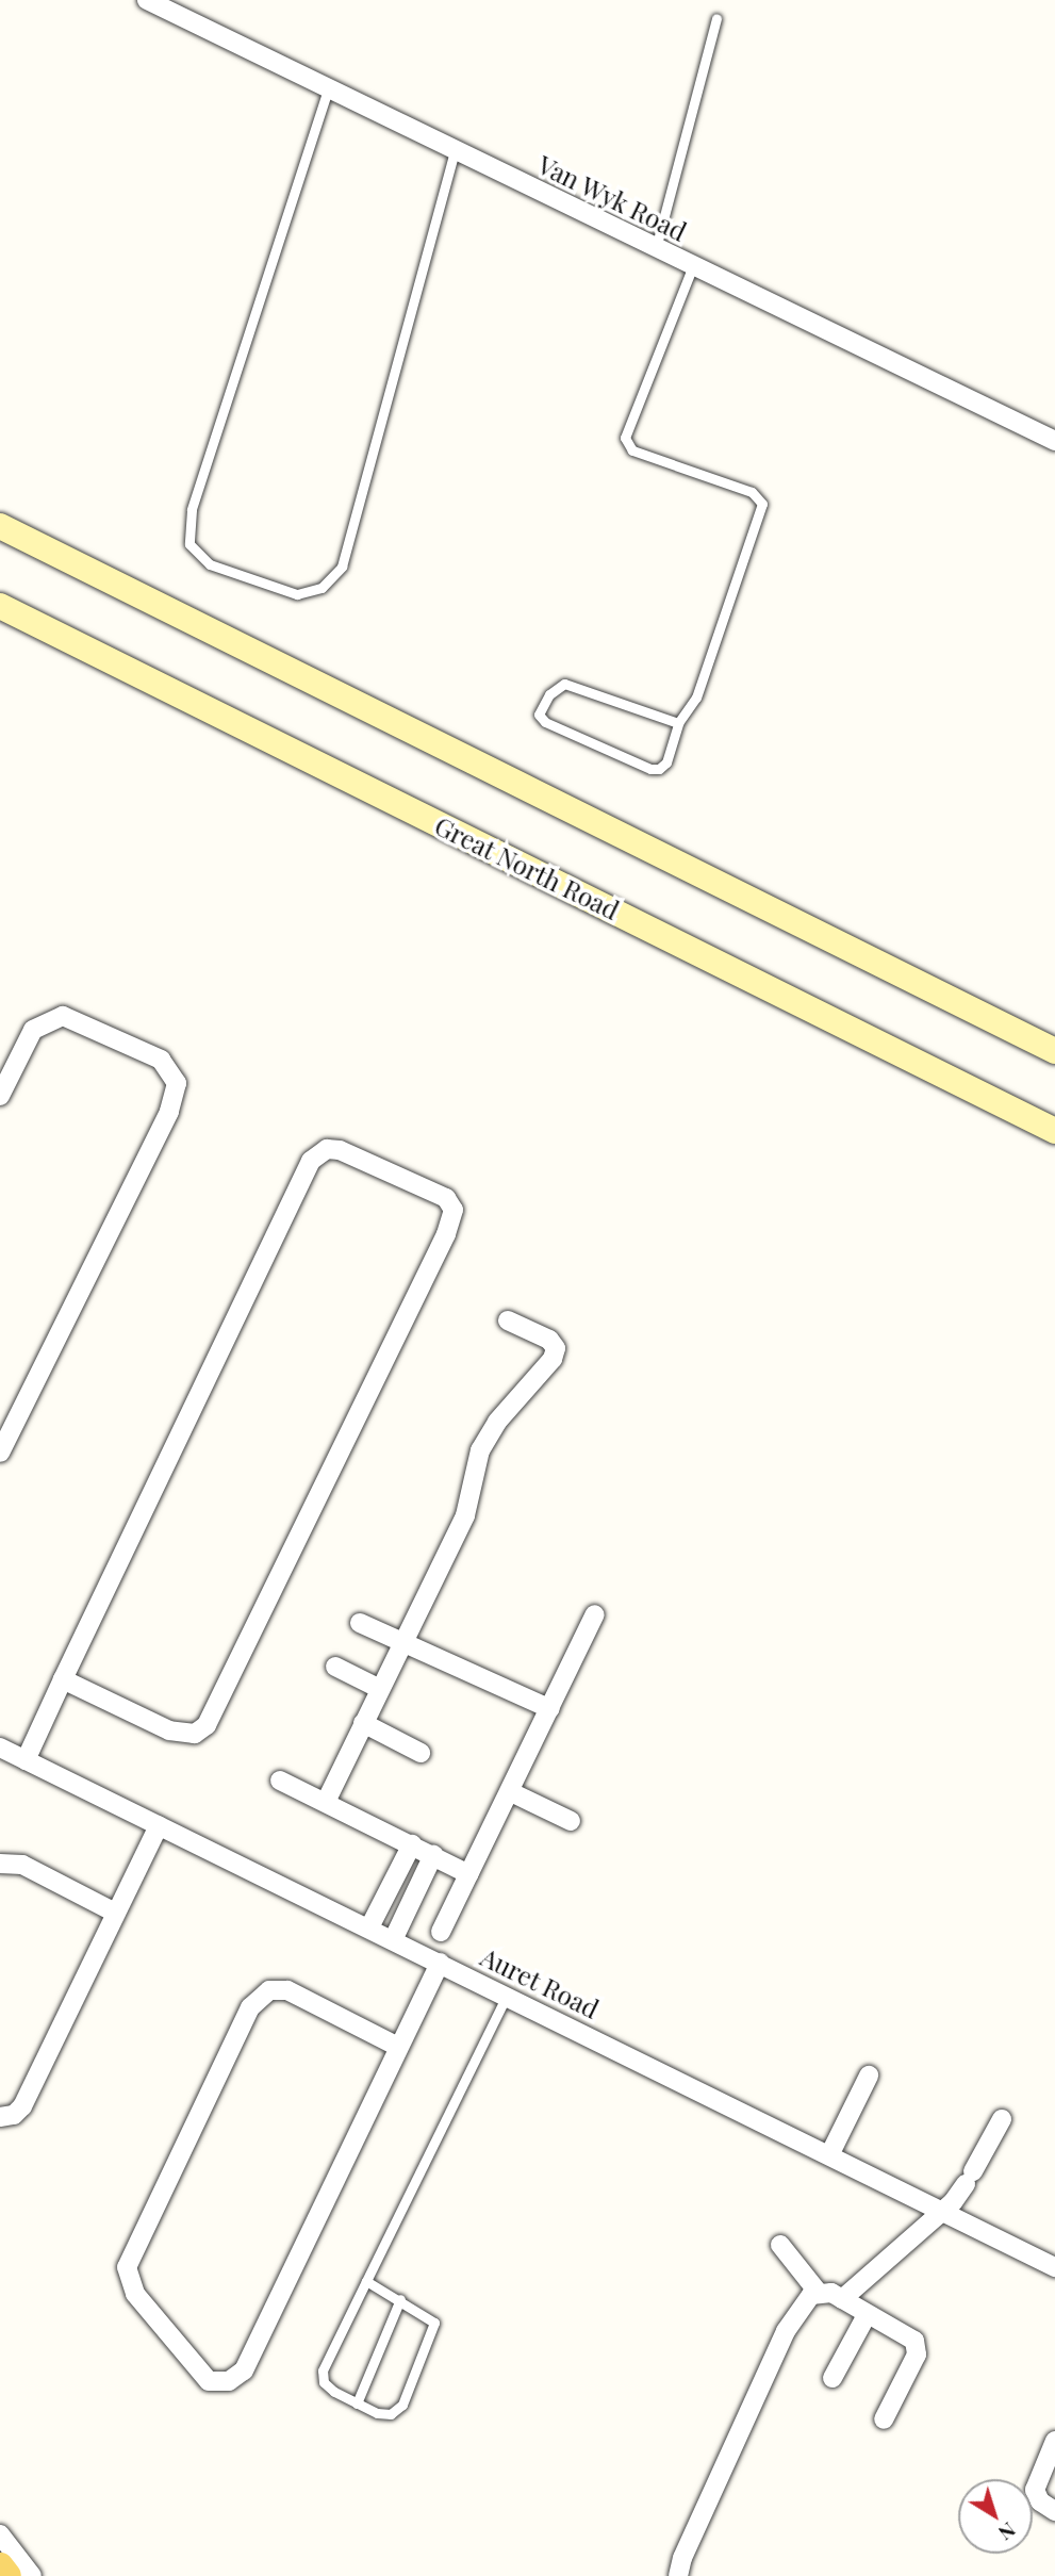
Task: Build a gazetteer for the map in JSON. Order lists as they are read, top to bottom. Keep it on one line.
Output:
{"streets":{"main road":["Great North Road"],"street":["Van Wyk Road","Auret Road"]},"north":"bottom right"}
